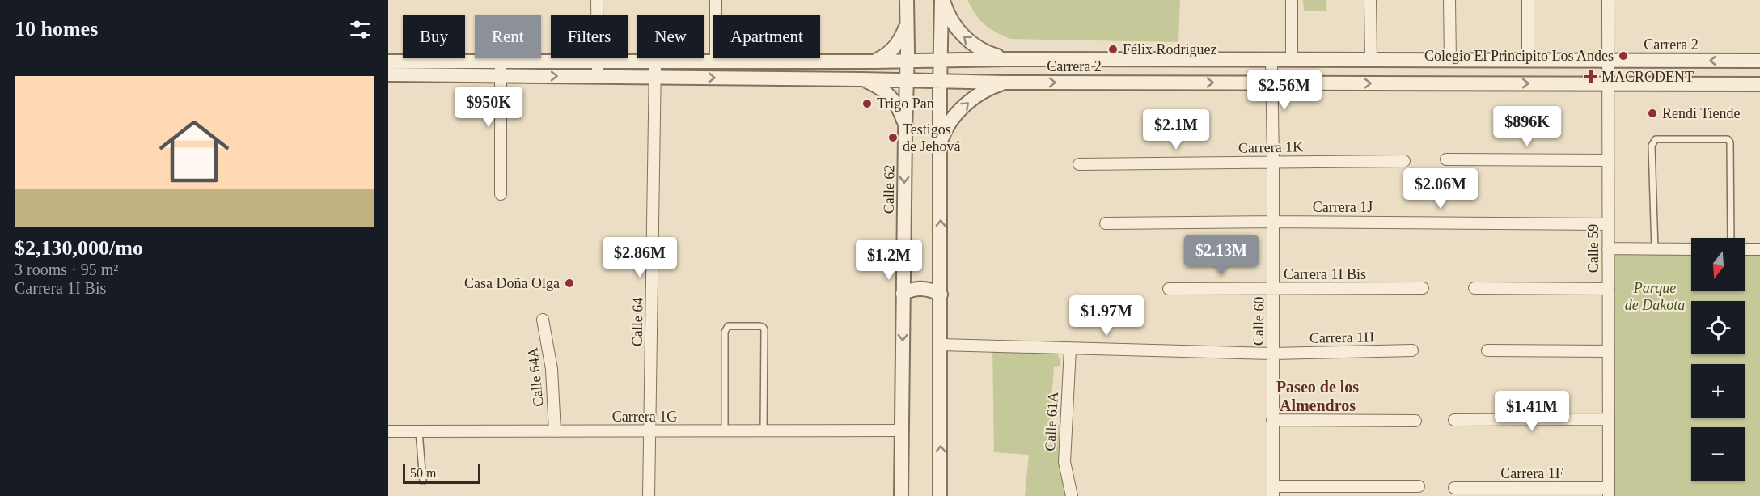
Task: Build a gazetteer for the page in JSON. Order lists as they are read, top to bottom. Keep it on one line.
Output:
{"streets":{"street":["Carrera 2","Carrera 1K","Calle 62","Carrera 1J","Calle 59","Carrera 1I Bis","Calle 60","Calle 64","Carrera 1H","Calle 64A","Carrera 1G","Calle 61A","Carrera 1F"]},"crossings":[["Carrera 2","Calle 62"],["Carrera 2","Calle 59"],["Carrera 2","Calle 60"],["Carrera 2","Calle 64"],["Carrera 1K","Calle 60"],["Calle 62","Carrera 1G"],["Carrera 1J","Calle 59"],["Carrera 1J","Calle 60"],["Calle 59","Carrera 1F"],["Carrera 1I Bis","Calle 60"],["Calle 60","Carrera 1H"],["Calle 64","Carrera 1G"],["Carrera 1H","Calle 61A"],["Calle 64A","Carrera 1G"]],"districts":["Paseo de los Almendros"],"parks":["Parque de Dakota"],"places":{"other":["Félix Rodriguez","Colegio El Principito Los Andes","Trigo Pan","Rendi Tiende","Testigos de Jehová","Casa Doña Olga"],"health":["MACRODENT"]},"scale_bar":"50 m","north":"bottom","page":{"heading":"10 homes","chip":["Buy","Rent","Filters","New","Apartment"],"list":[{"name":"$2,130,000/mo","note":"3 rooms · 95 m² · Carrera 1I Bis"}],"price":["$2.56M","$950K","$896K","$2.1M","$2.06M","$2.13M","$2.86M","$1.2M","$1.97M","$1.41M"],"map_buttons":["+","−"],"scale":"50 m"}}
